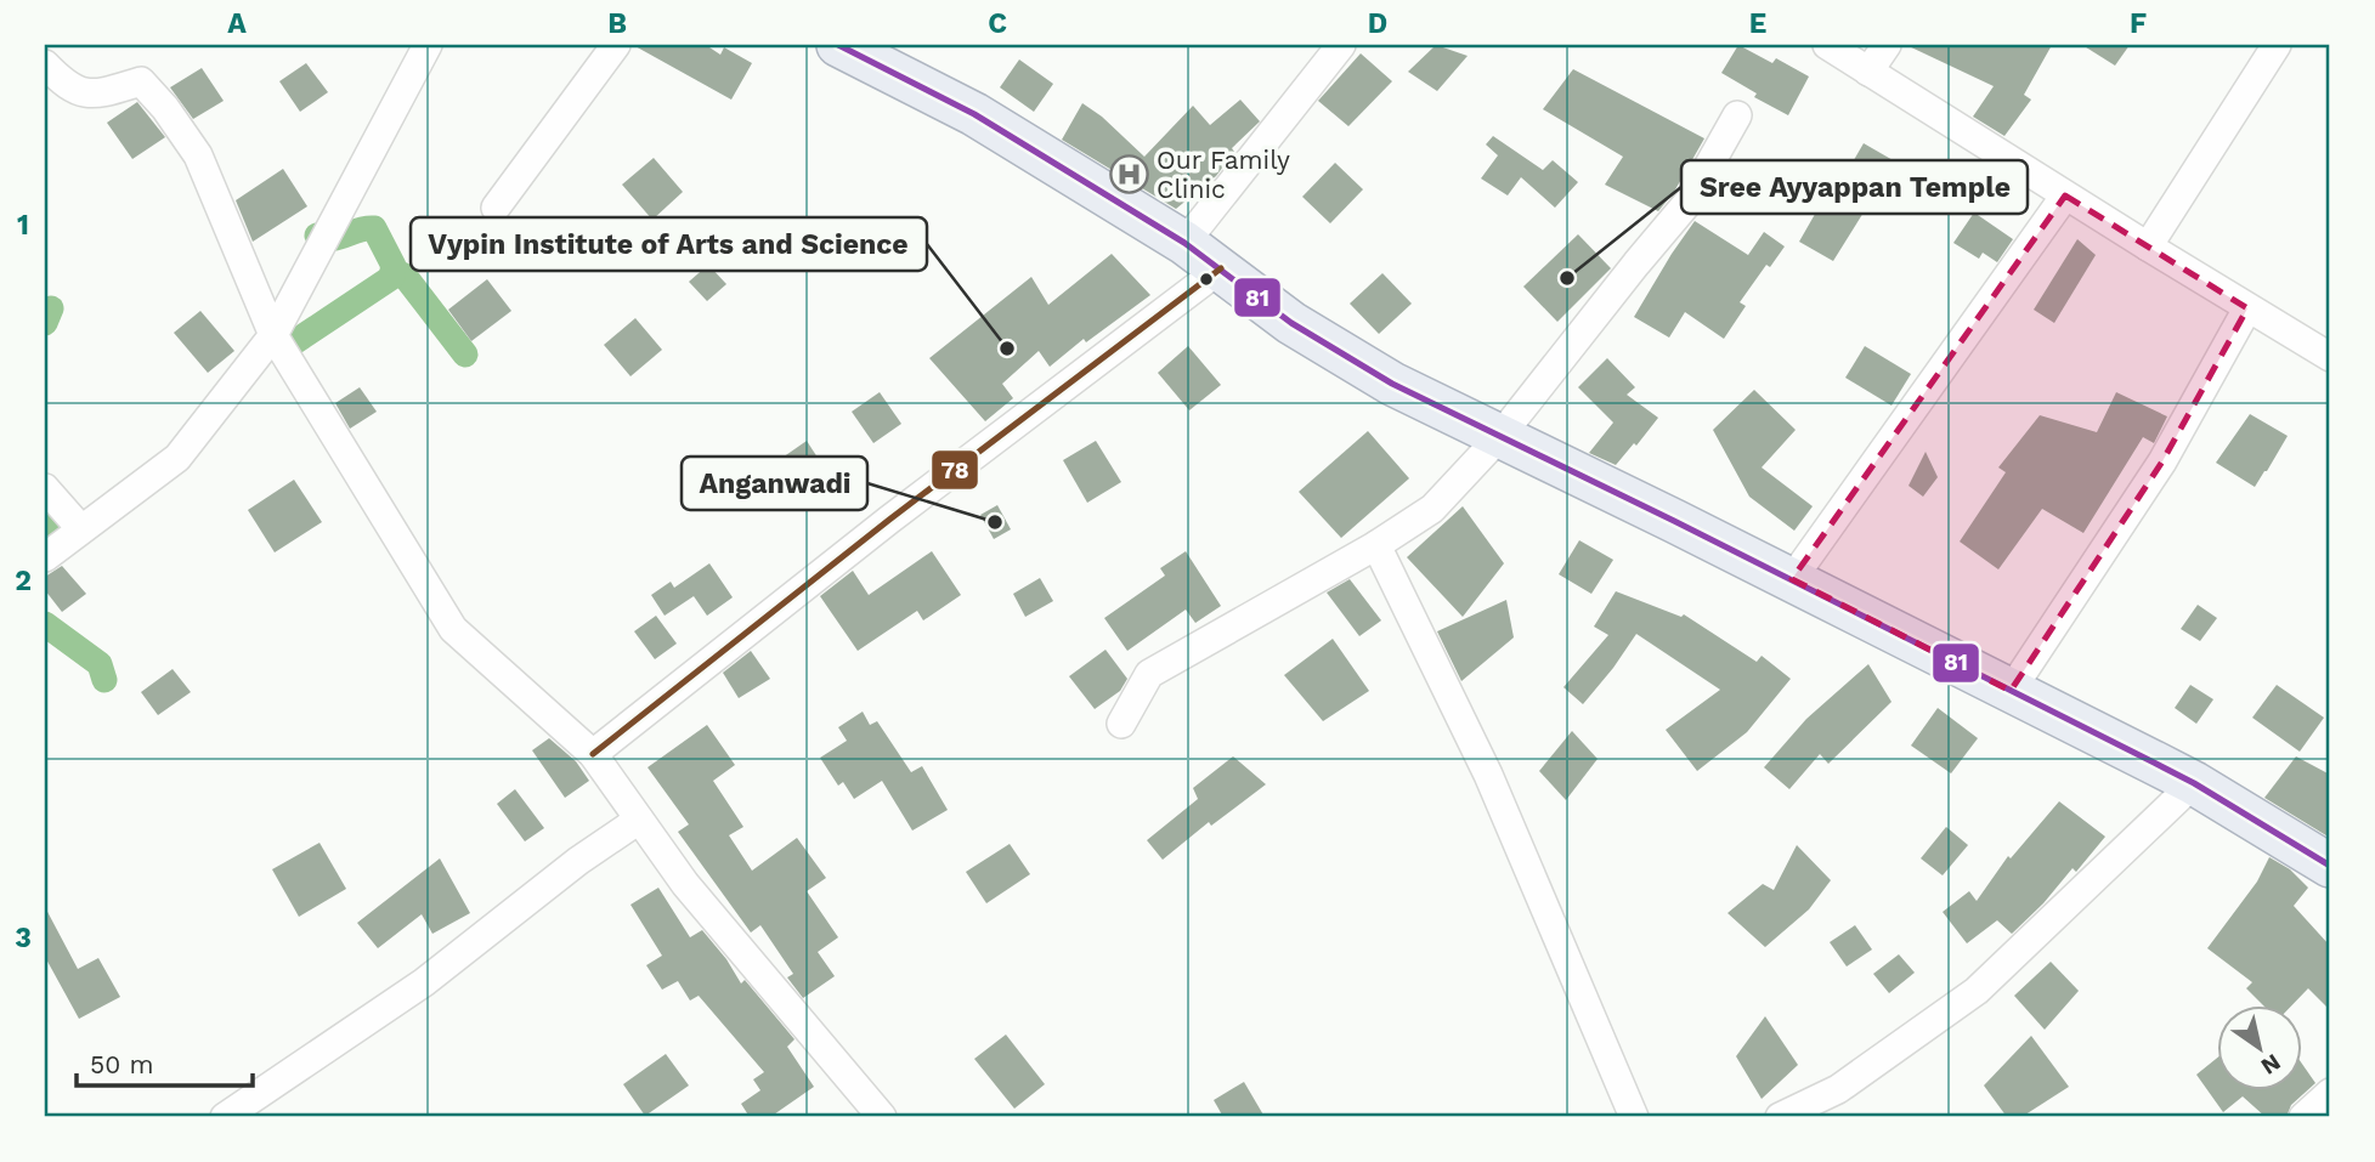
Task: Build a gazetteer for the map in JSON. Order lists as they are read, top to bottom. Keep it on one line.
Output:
{"places":{"hospital":["Our Family Clinic"],"other":["Sree Ayyappan Temple","Vypin Institute of Arts and Science","Anganwadi"]},"lines":["transit line 81","transit line 78"],"scale_bar":"50 m","north":"bottom right","grid":{"columns":["A","B","C","D","E","F"],"rows":["1","2","3"]}}
